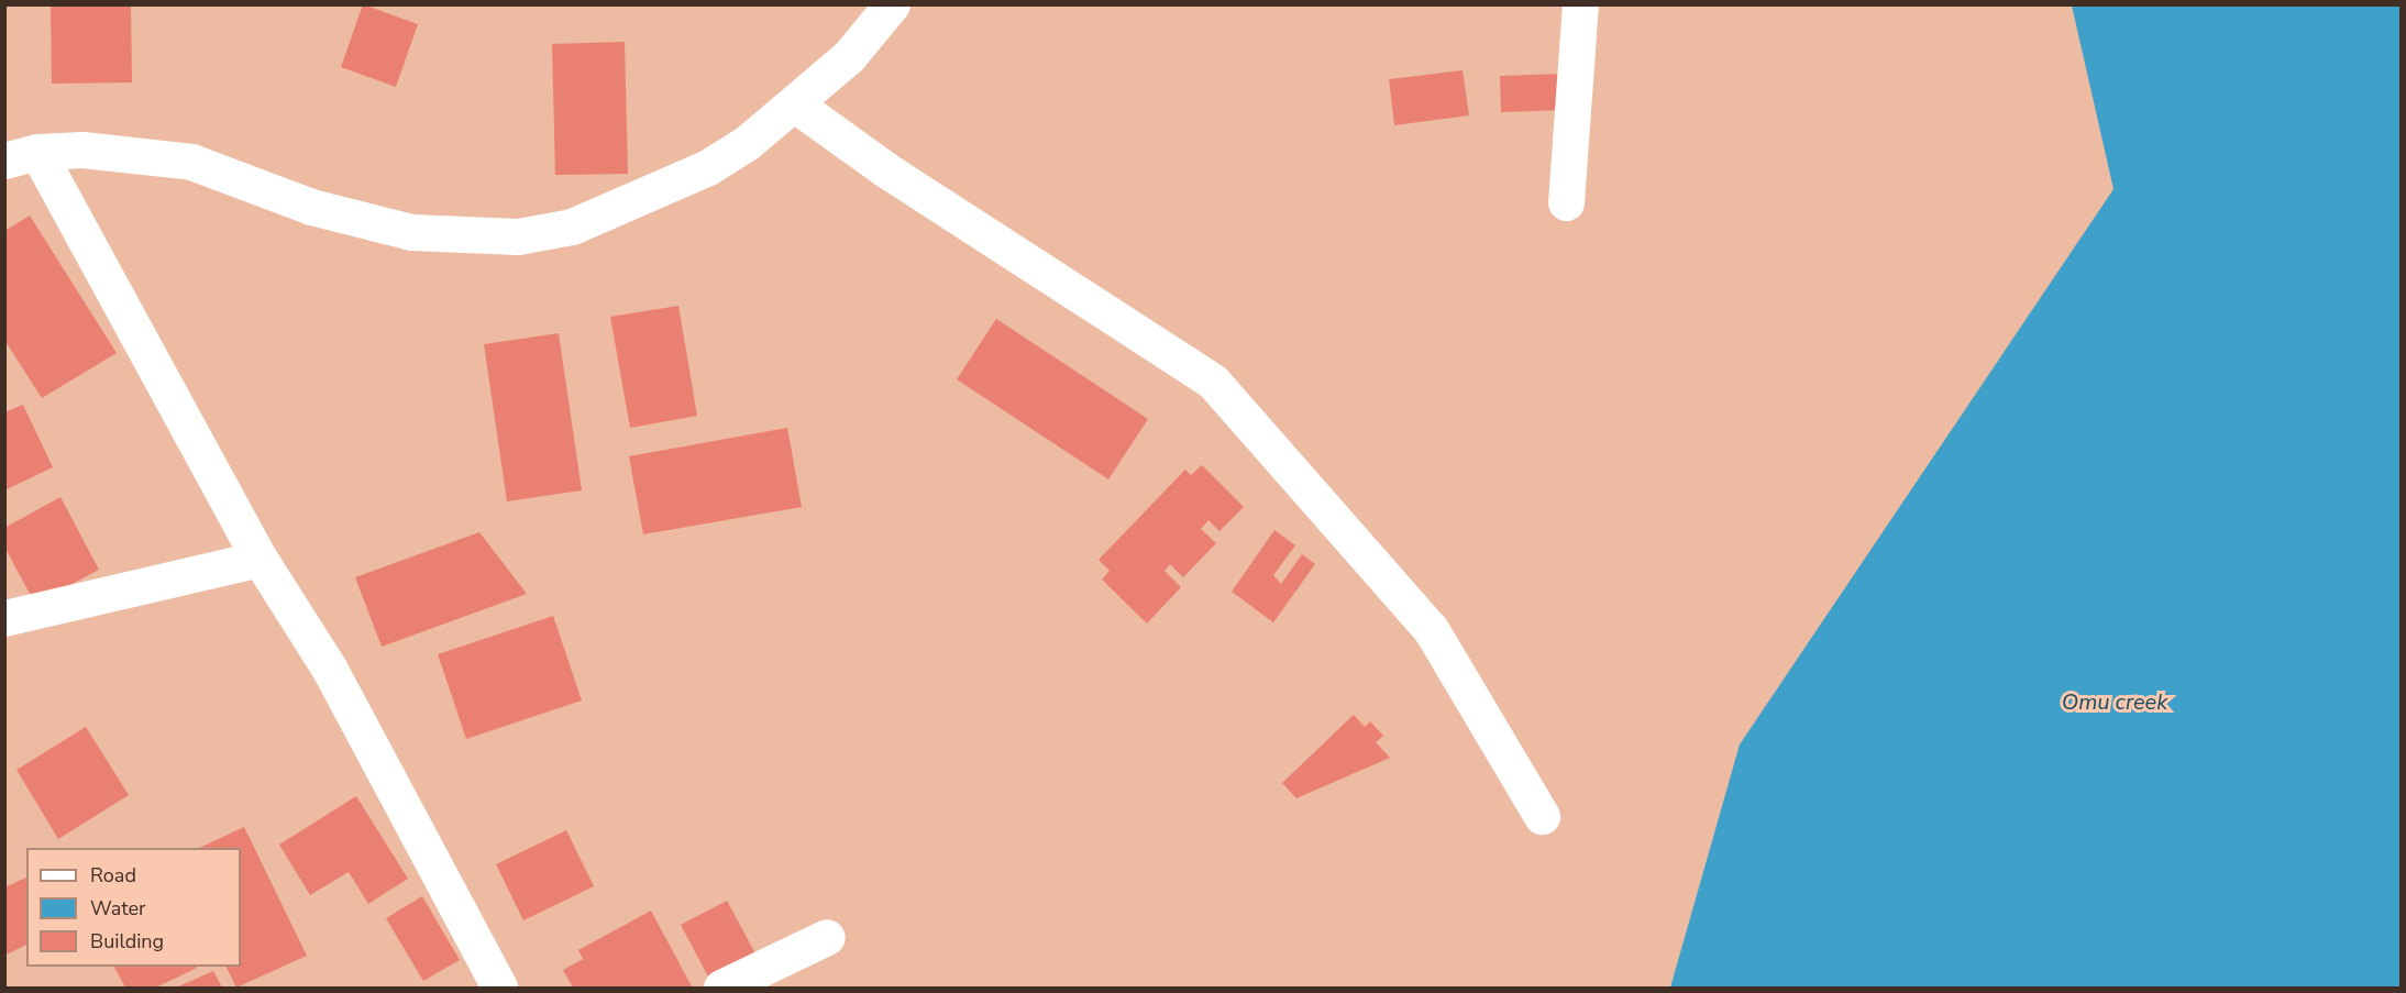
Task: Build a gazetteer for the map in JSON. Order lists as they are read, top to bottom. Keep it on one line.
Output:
{"water":["Omu creek"],"legend":["Road","Water","Building"]}
